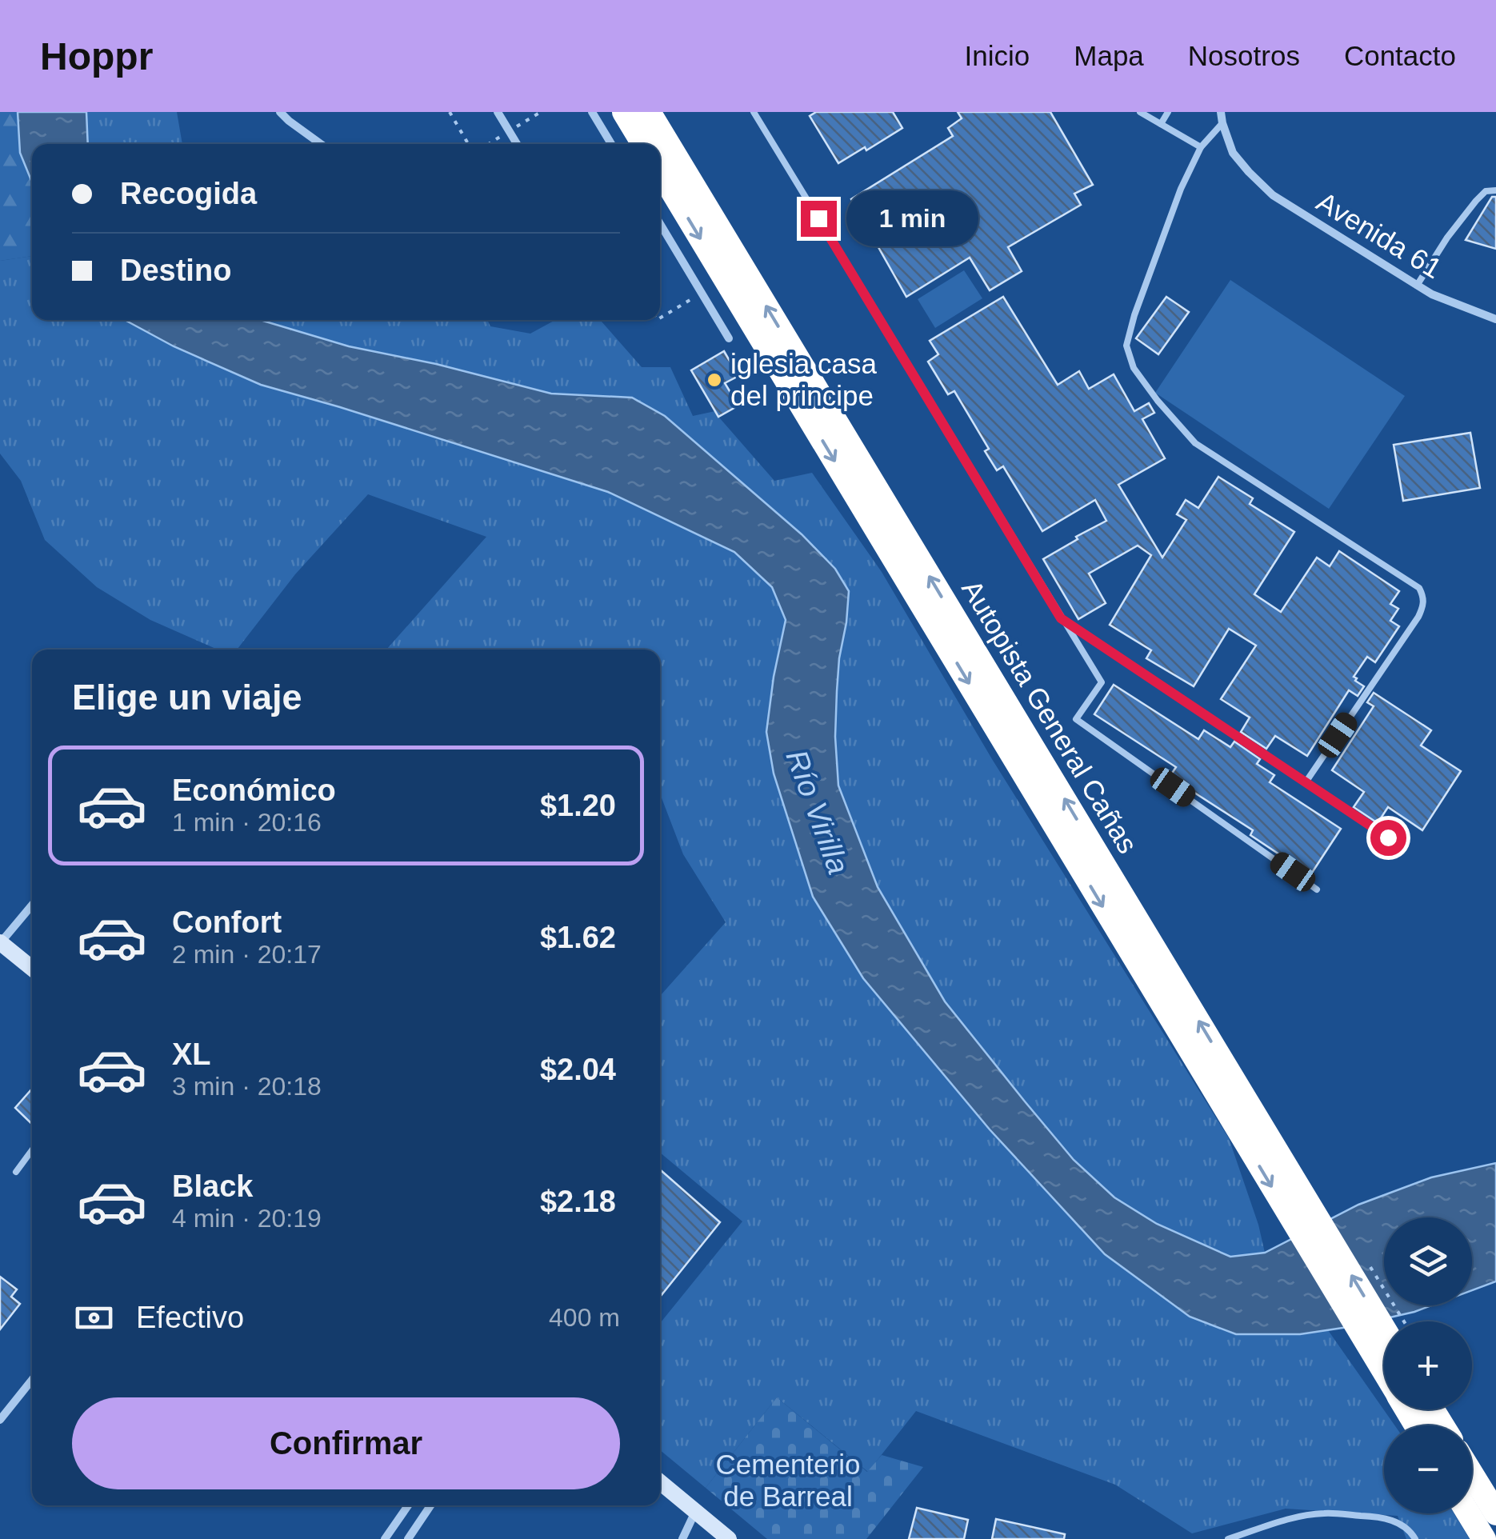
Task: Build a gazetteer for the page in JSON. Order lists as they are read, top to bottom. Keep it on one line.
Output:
{"streets":{"highway":["Autopista General Cañas"],"street":["Avenida 61"]},"water":["Río Virilla"],"parks":["Cementerio de Barreal"],"places":["iglesia casa del principe"],"page":{"header":"Hoppr","nav":["Inicio","Mapa","Nosotros","Contacto"],"banner":["Recogida","Destino"],"bubble":"1 min","heading":"Elige un viaje","list":[{"name":"Económico","note":"1 min · 20:16","value":"$1.20"},{"name":"Confort","note":"2 min · 20:17","value":"$1.62"},{"name":"XL","note":"3 min · 20:18","value":"$2.04"},{"name":"Black","note":"4 min · 20:19","value":"$2.18"}],"map_buttons":["+","−"],"pay":["Efectivo","400 m"],"buttons":"Confirmar"}}
